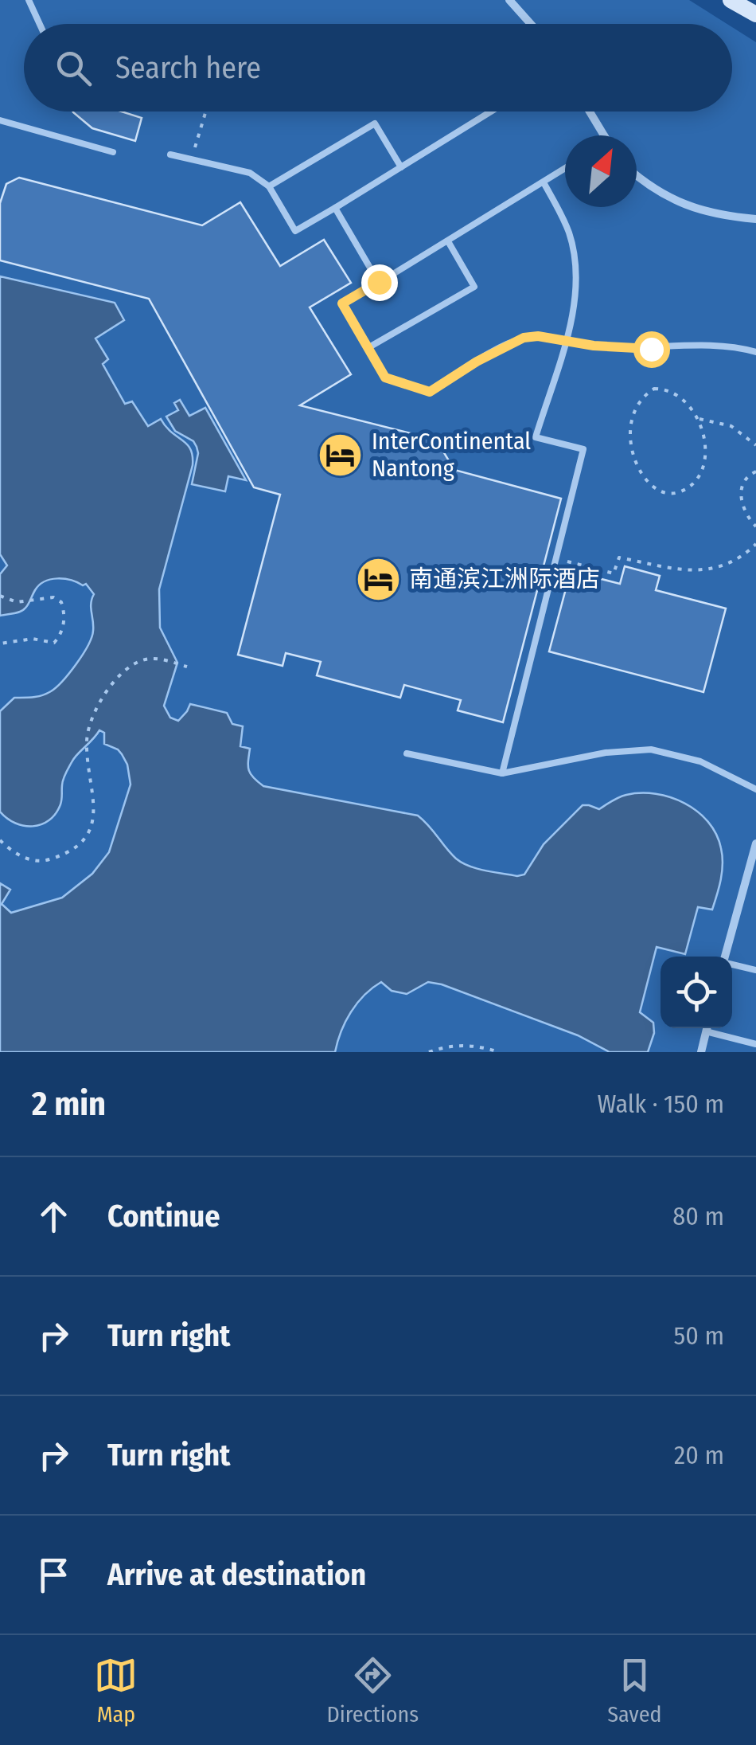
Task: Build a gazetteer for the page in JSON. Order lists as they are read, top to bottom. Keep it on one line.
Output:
{"places":{"hotel":["InterContinental Nantong","南通滨江洲际酒店"]},"north":"top right","page":{"search":"Search here","heading":["2 min","Walk · 150 m"],"list":[["Continue","80 m"],["Turn right","50 m"],["Turn right","20 m"],"Arrive at destination"],"nav":["Map","Directions","Saved"]}}
